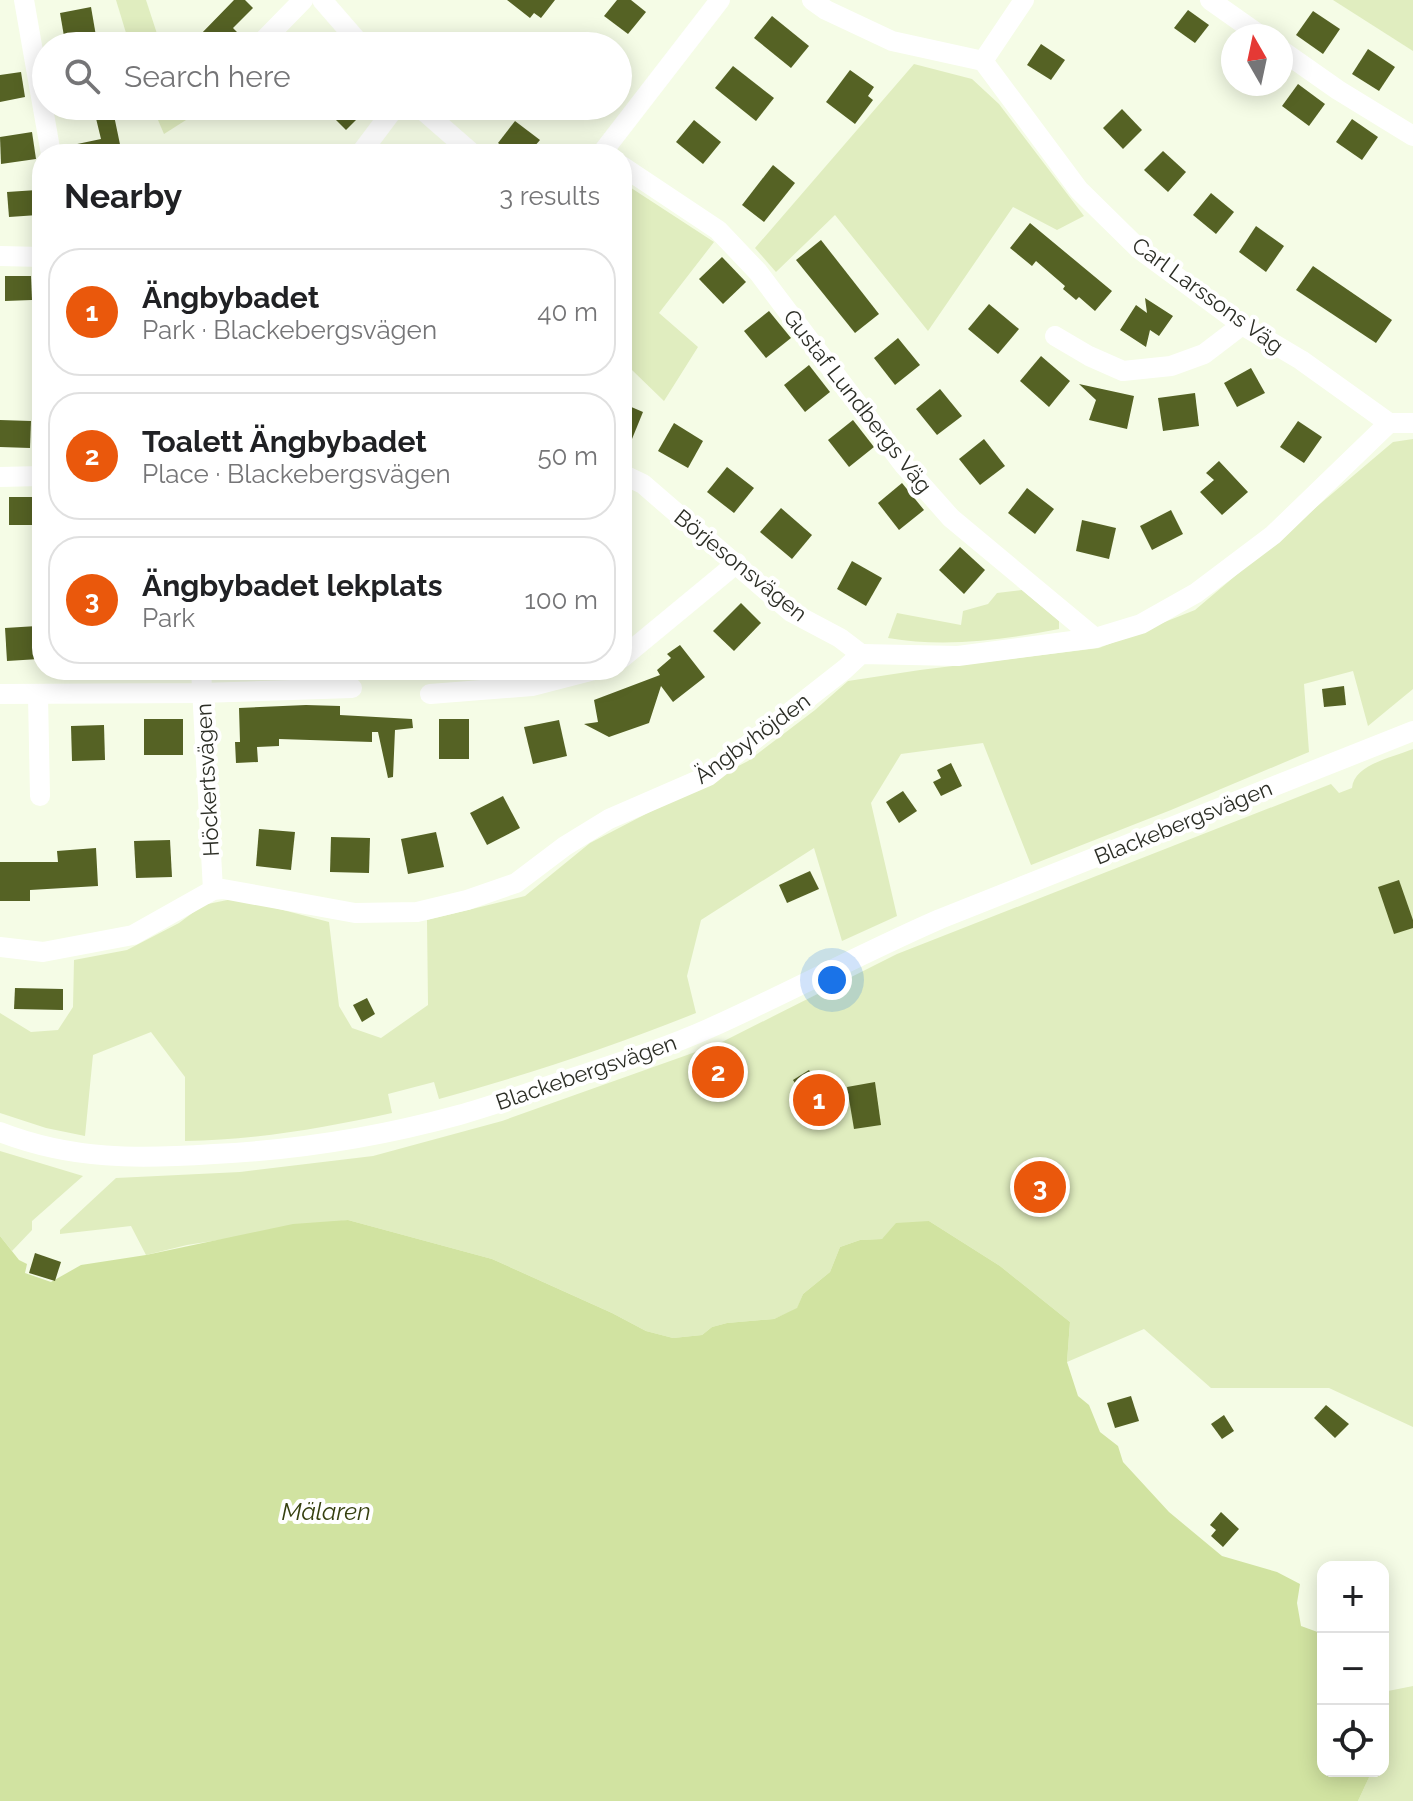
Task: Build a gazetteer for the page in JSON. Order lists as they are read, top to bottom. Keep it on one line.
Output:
{"streets":{"street":["Carl Larssons Väg","Gustaf Lundbergs Väg","Börjesonsvägen","Ängbyhöjden","Höckertsvägen","Blackebergsvägen"]},"crossings":[["Börjesonsvägen","Ängbyhöjden"],["Ängbyhöjden","Höckertsvägen"]],"water":["Mälaren"],"north":"top","page":{"search":"Search here","heading":["Nearby","3 results"],"list":[{"mark":"1","name":"Ängbybadet","note":"Park · Blackebergsvägen","value":"40 m"},{"mark":"2","name":"Toalett Ängbybadet","note":"Place · Blackebergsvägen","value":"50 m"},{"mark":"3","name":"Ängbybadet lekplats","note":"Park","value":"100 m"}],"pins":["2","1","3"],"map_buttons":["+","−"]}}
